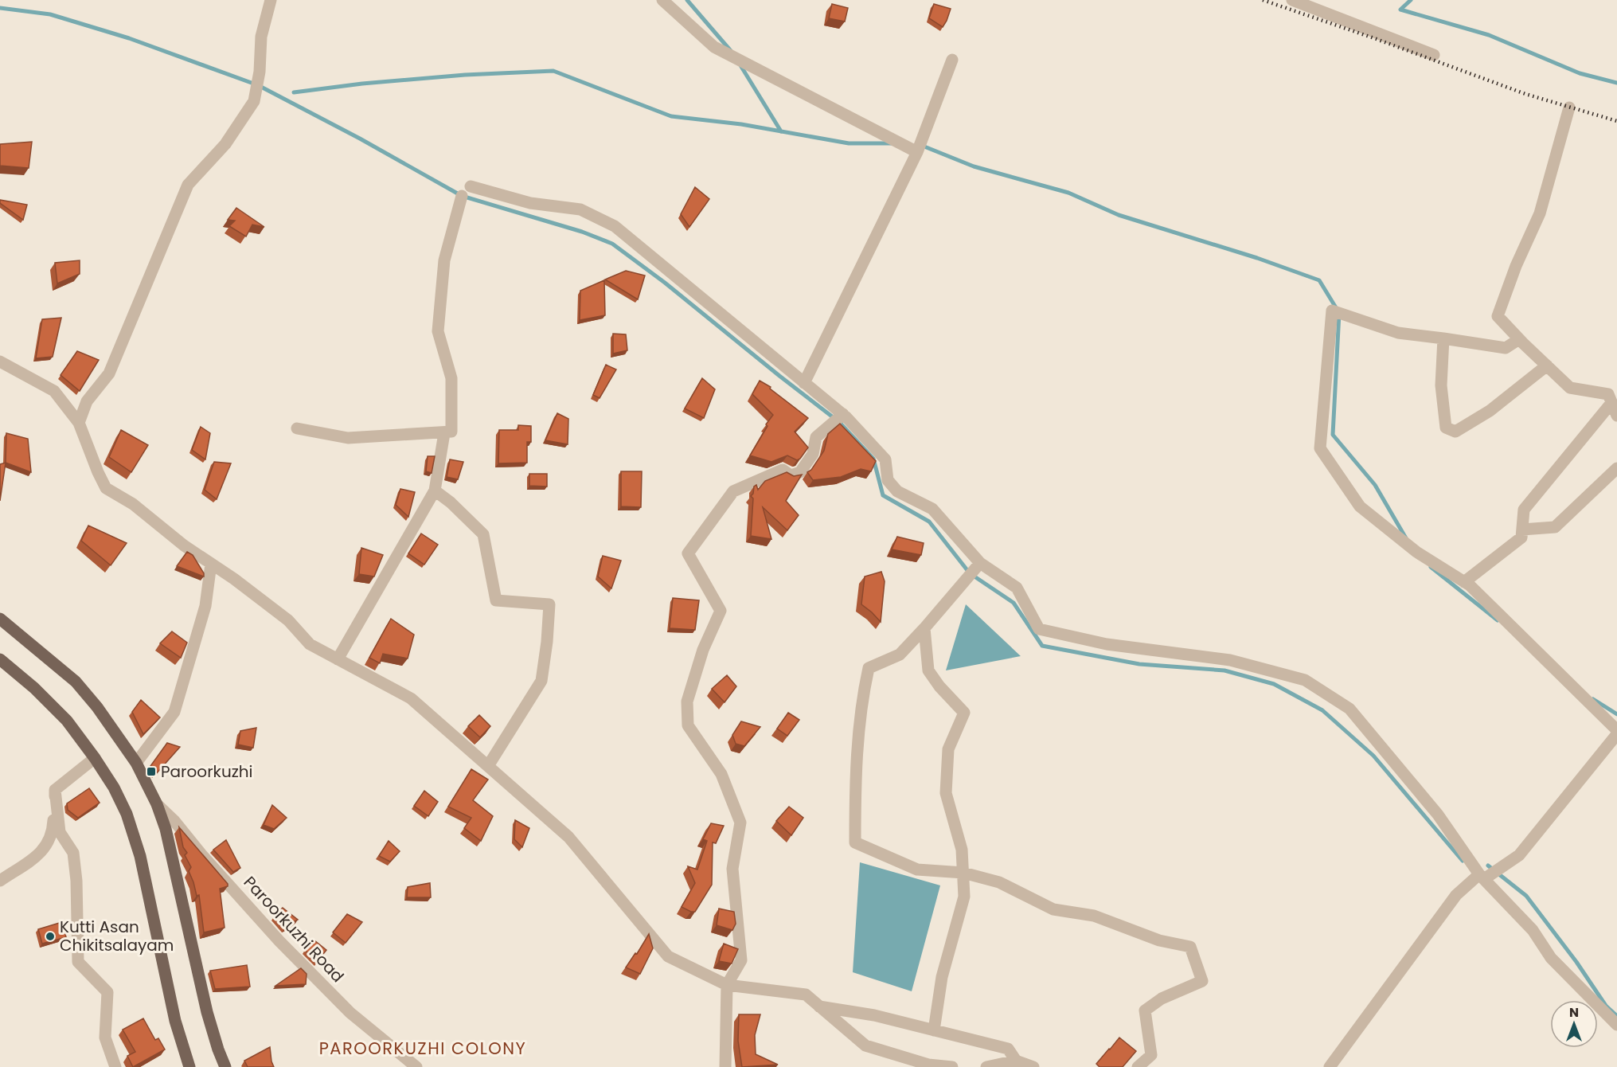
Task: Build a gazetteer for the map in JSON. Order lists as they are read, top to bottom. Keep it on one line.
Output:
{"streets":{"street":["Paroorkuzhi Road"]},"districts":["PAROORKUZHI COLONY"],"places":{"transit":["Paroorkuzhi"],"other":["Kutti Asan Chikitsalayam"]},"north":"top"}
